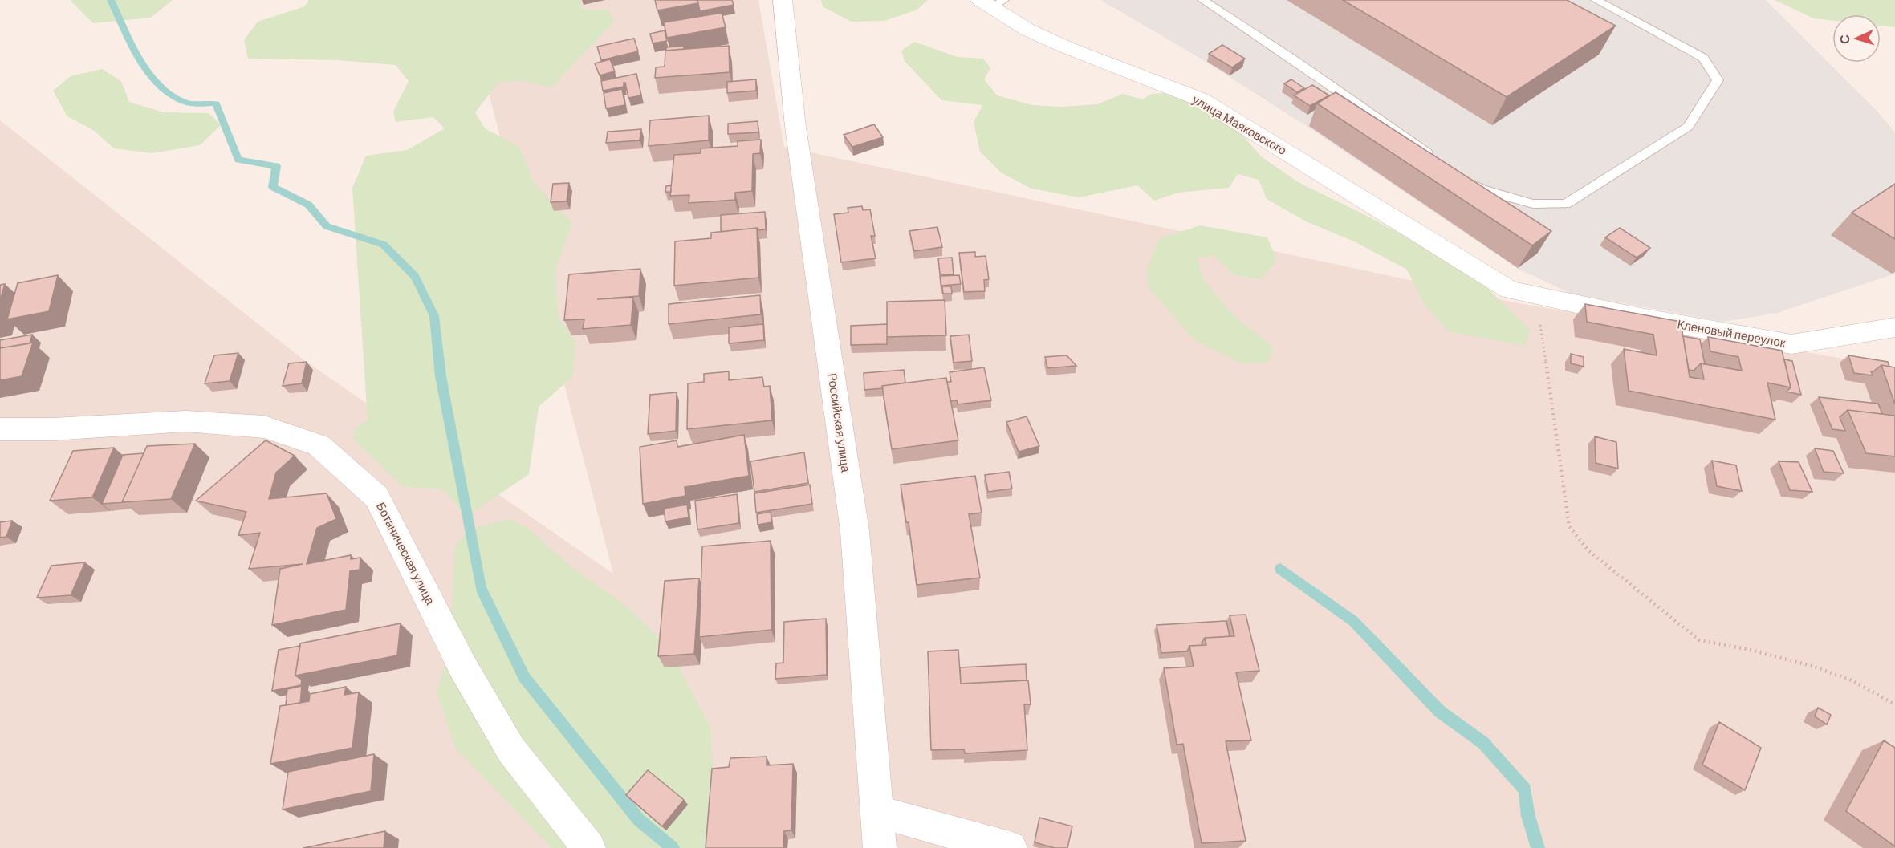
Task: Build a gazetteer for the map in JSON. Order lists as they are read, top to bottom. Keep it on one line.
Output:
{"streets":{"street":["улица Маяковского","Кленовый переулок","Российская улица","Ботаническая улица"]},"crossings":[["улица Маяковского","Кленовый переулок"]],"north":"left"}
